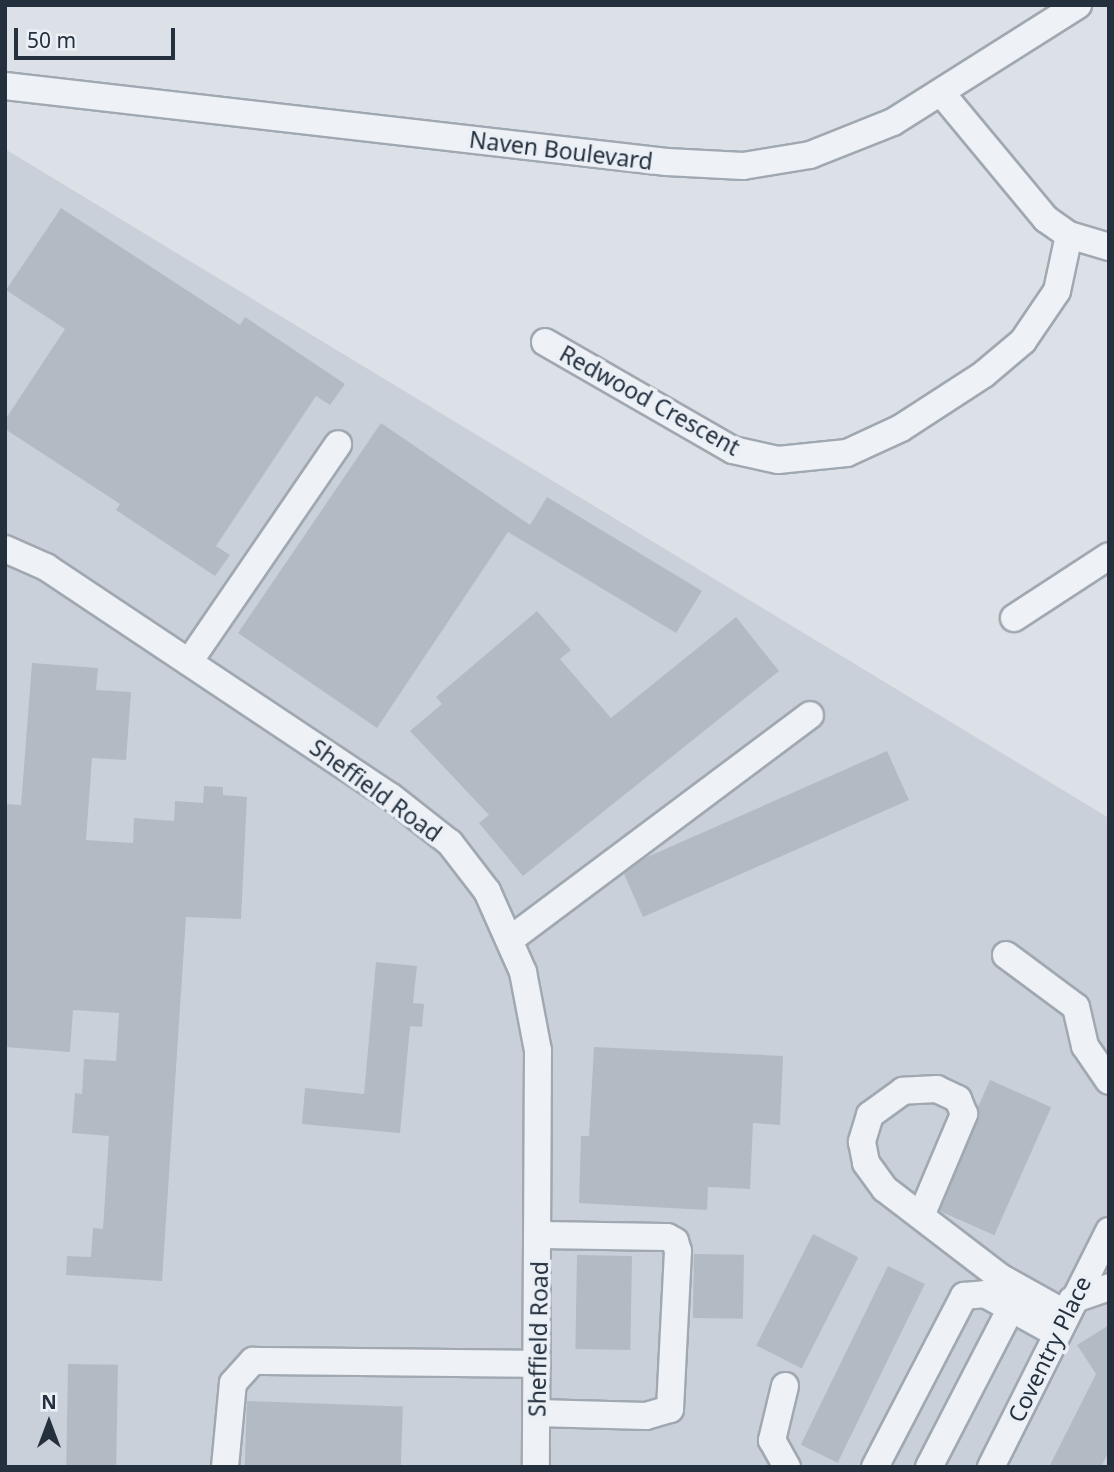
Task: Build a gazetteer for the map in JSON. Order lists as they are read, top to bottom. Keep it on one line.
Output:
{"streets":{"street":["Naven Boulevard","Redwood Crescent","Sheffield Road","Coventry Place"]},"scale_bar":"50 m","north":"top"}
